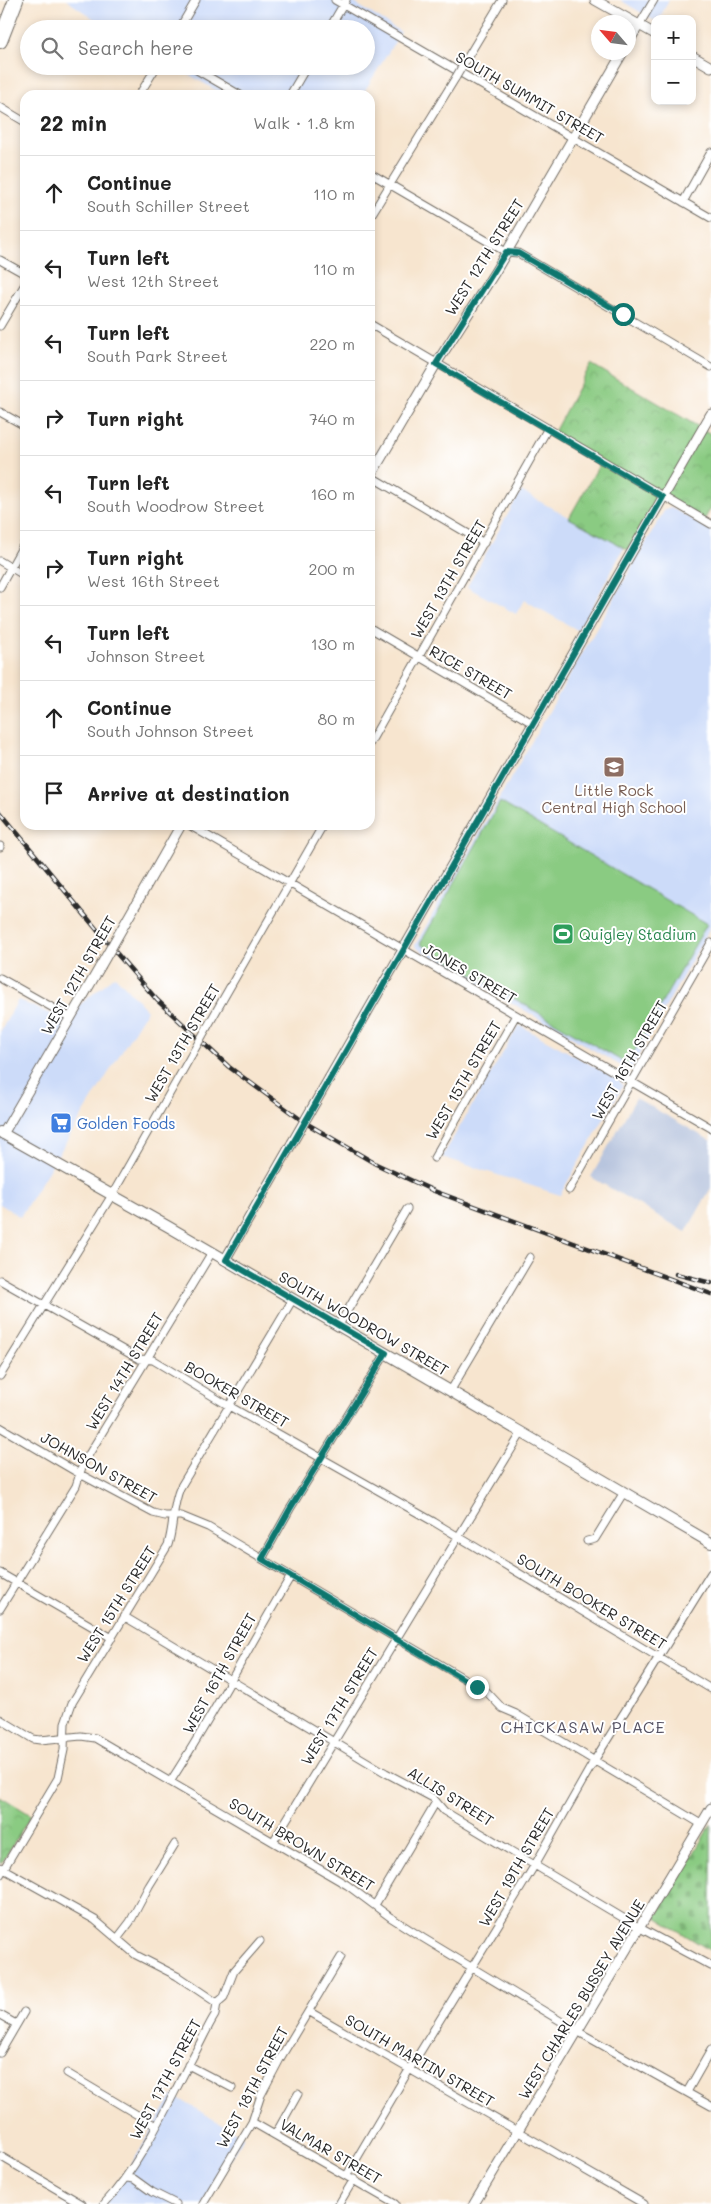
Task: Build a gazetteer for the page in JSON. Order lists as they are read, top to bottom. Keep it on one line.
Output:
{"streets":{"main road":["SOUTH WOODROW STREET"],"street":["SOUTH SUMMIT STREET","WEST 12TH STREET","WEST 13TH STREET","RICE STREET","JONES STREET","WEST 16TH STREET","WEST 15TH STREET","WEST 14TH STREET","BOOKER STREET","JOHNSON STREET","SOUTH BOOKER STREET","WEST 17TH STREET","ALLIS STREET","SOUTH BROWN STREET","WEST 19TH STREET","WEST CHARLES BUSSEY AVENUE","SOUTH MARTIN STREET","WEST 18TH STREET","VALMAR STREET"]},"crossings":[["SOUTH SUMMIT STREET","WEST 12TH STREET"],["WEST 12TH STREET","SOUTH WOODROW STREET"],["WEST 13TH STREET","RICE STREET"],["WEST 13TH STREET","JONES STREET"],["WEST 13TH STREET","SOUTH WOODROW STREET"],["WEST 13TH STREET","BOOKER STREET"],["JONES STREET","WEST 16TH STREET"],["JONES STREET","WEST 15TH STREET"],["WEST 16TH STREET","JOHNSON STREET"],["WEST 16TH STREET","ALLIS STREET"],["WEST 16TH STREET","SOUTH BROWN STREET"],["WEST 15TH STREET","SOUTH WOODROW STREET"],["WEST 15TH STREET","BOOKER STREET"],["WEST 15TH STREET","JOHNSON STREET"],["WEST 15TH STREET","ALLIS STREET"],["WEST 15TH STREET","SOUTH BROWN STREET"],["SOUTH WOODROW STREET","WEST 14TH STREET"],["SOUTH WOODROW STREET","WEST 17TH STREET"],["WEST 14TH STREET","BOOKER STREET"],["WEST 14TH STREET","JOHNSON STREET"],["BOOKER STREET","SOUTH BOOKER STREET"],["BOOKER STREET","WEST 17TH STREET"],["JOHNSON STREET","WEST 17TH STREET"],["JOHNSON STREET","WEST 19TH STREET"],["JOHNSON STREET","WEST CHARLES BUSSEY AVENUE"],["SOUTH BOOKER STREET","WEST 17TH STREET"],["SOUTH BOOKER STREET","WEST 19TH STREET"],["WEST 17TH STREET","ALLIS STREET"],["WEST 17TH STREET","SOUTH BROWN STREET"],["ALLIS STREET","WEST 19TH STREET"],["ALLIS STREET","WEST CHARLES BUSSEY AVENUE"],["SOUTH BROWN STREET","WEST 19TH STREET"],["SOUTH BROWN STREET","WEST CHARLES BUSSEY AVENUE"],["WEST 19TH STREET","SOUTH MARTIN STREET"],["WEST 19TH STREET","VALMAR STREET"],["WEST CHARLES BUSSEY AVENUE","SOUTH MARTIN STREET"],["SOUTH MARTIN STREET","WEST 18TH STREET"],["WEST 18TH STREET","VALMAR STREET"]],"districts":["CHICKASAW PLACE"],"places":{"school or university":["Little Rock Central High School"],"sports":["Quigley Stadium"],"supermarket":["Golden Foods"]},"north":"top left","page":{"map_buttons":["+","−"],"search":"Search here","heading":["22 min","Walk · 1.8 km"],"list":[["Continue","South Schiller Street","110 m"],["Turn left","West 12th Street","110 m"],["Turn left","South Park Street","220 m"],["Turn right","740 m"],["Turn left","South Woodrow Street","160 m"],["Turn right","West 16th Street","200 m"],["Turn left","Johnson Street","130 m"],["Continue","South Johnson Street","80 m"],"Arrive at destination"]}}
